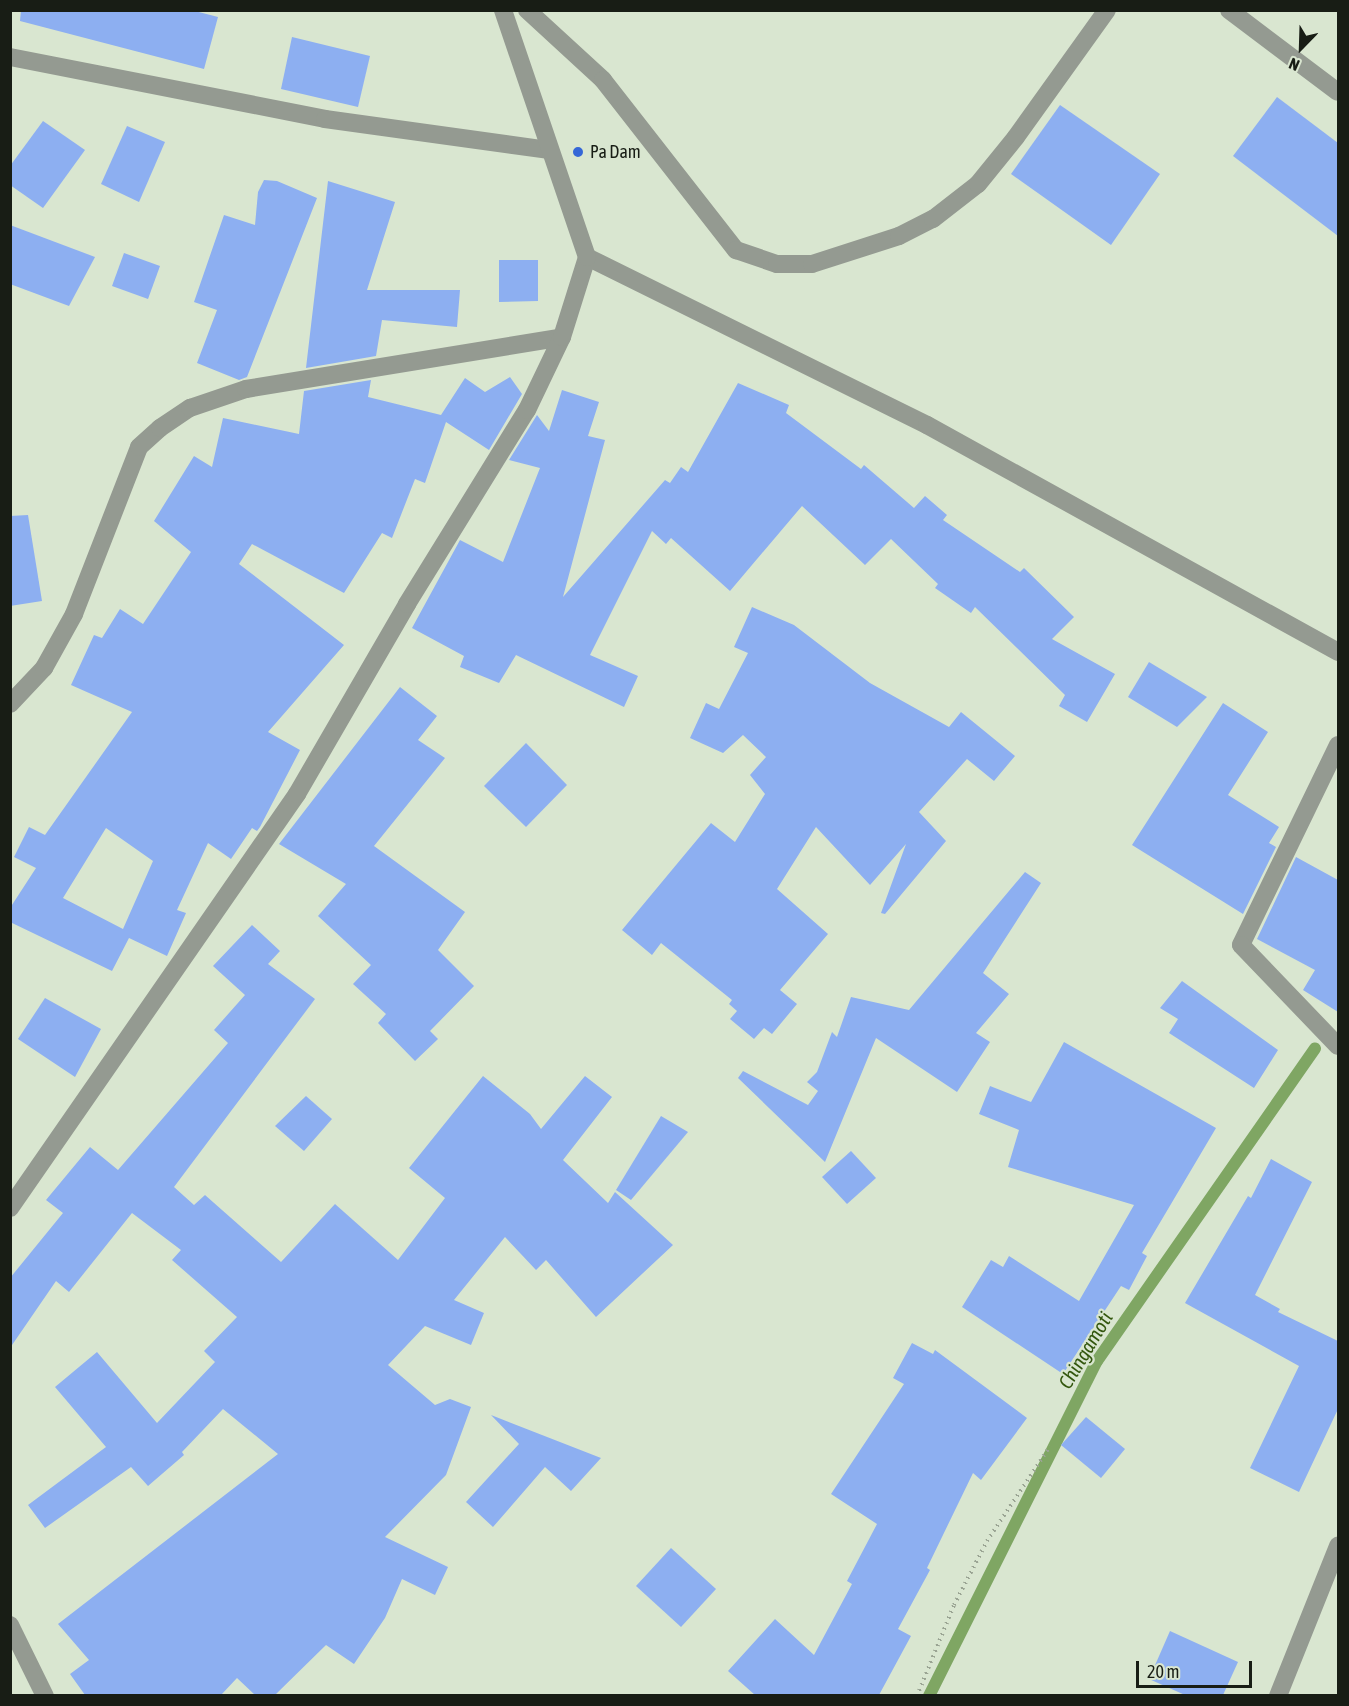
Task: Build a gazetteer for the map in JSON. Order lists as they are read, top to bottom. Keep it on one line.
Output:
{"water":["Chingamoti"],"places":["Pa Dam"],"scale_bar":"20 m","north":"bottom left"}
